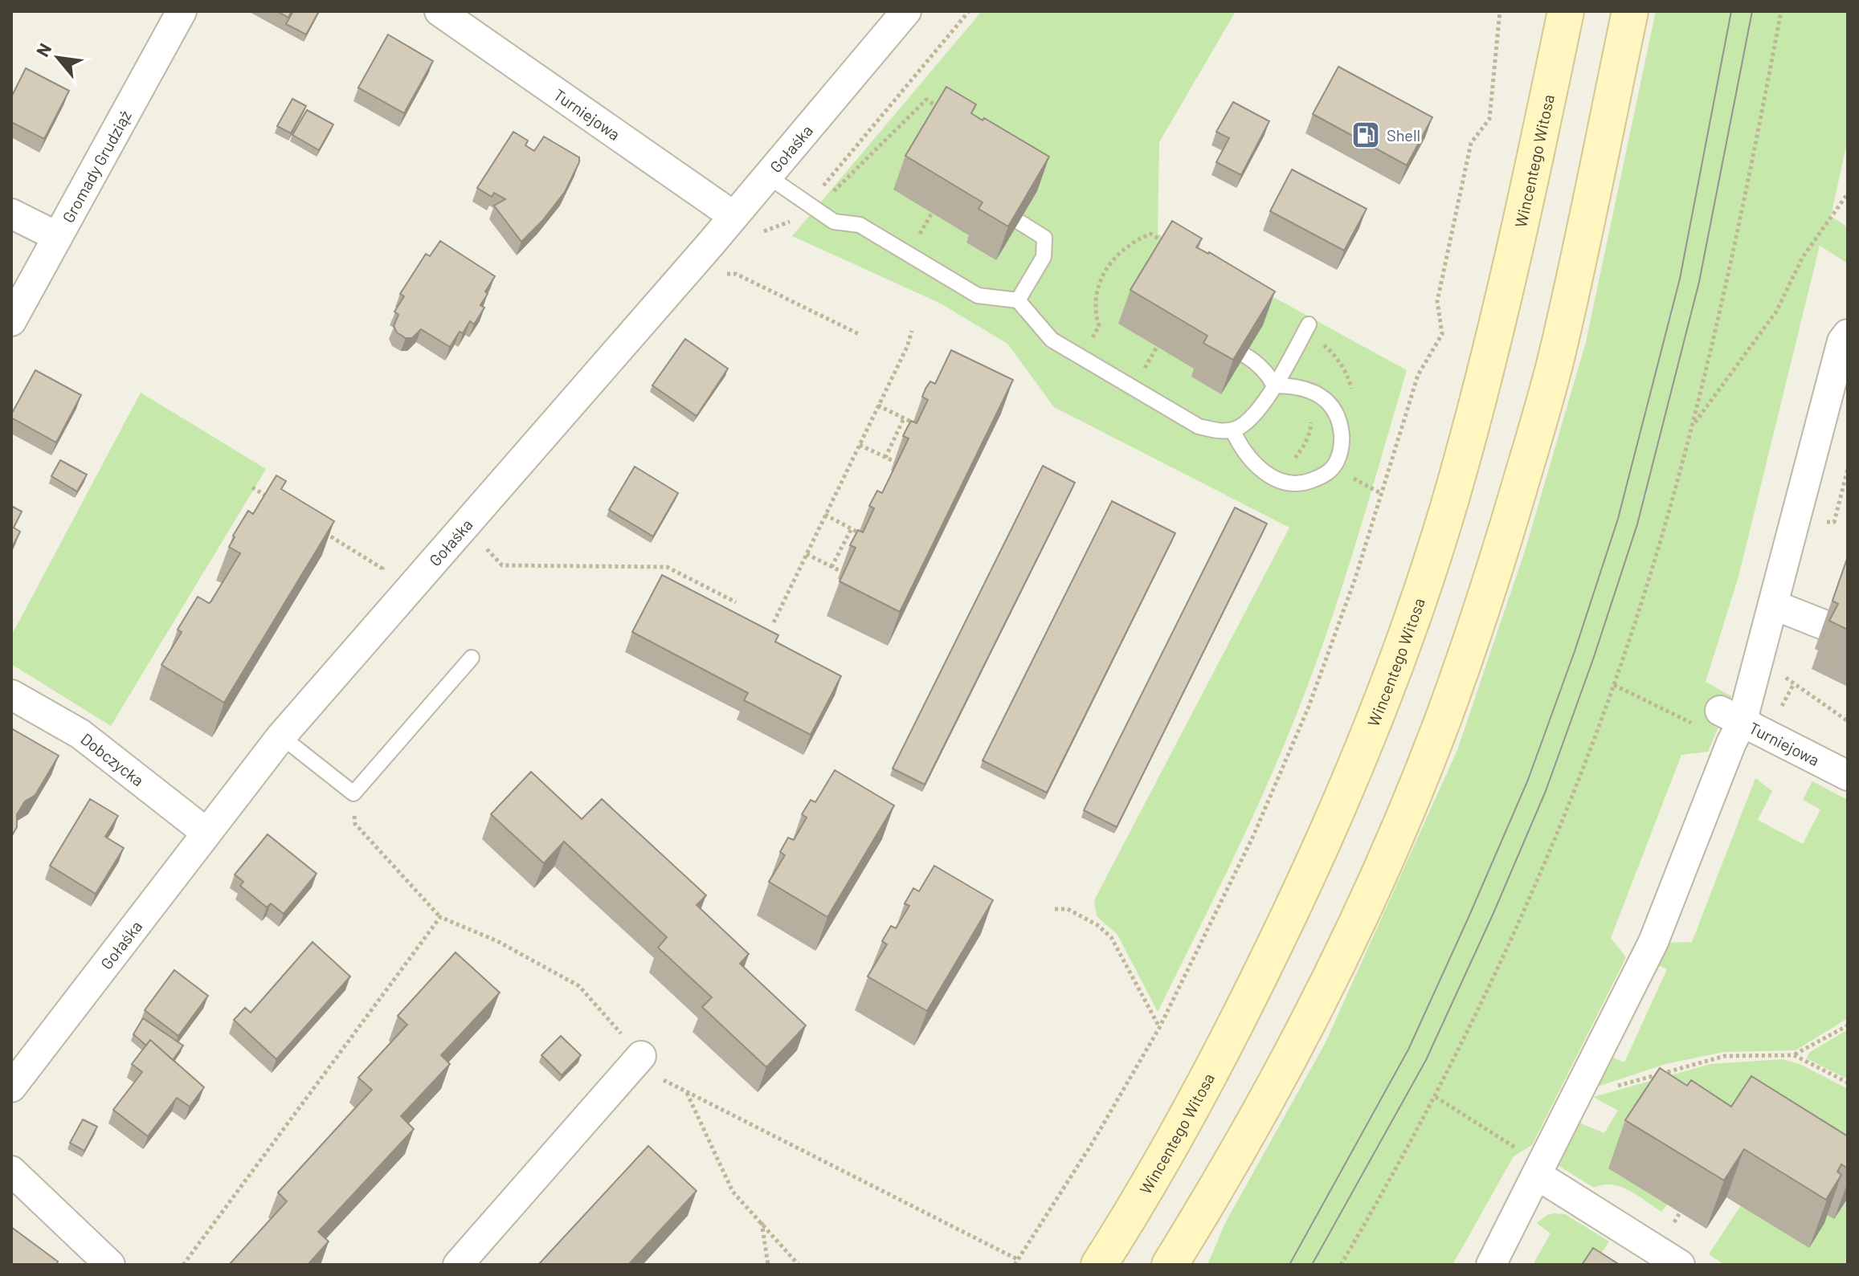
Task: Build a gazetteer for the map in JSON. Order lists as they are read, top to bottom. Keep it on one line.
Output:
{"streets":{"main road":["Wincentego Witosa"],"street":["Turniejowa","Gołaśka","Gromady Grudziąż","Dobczycka"]},"crossings":[["Turniejowa","Gołaśka"],["Gołaśka","Dobczycka"]],"places":{"fuel station":["Shell"]},"north":"top left"}
